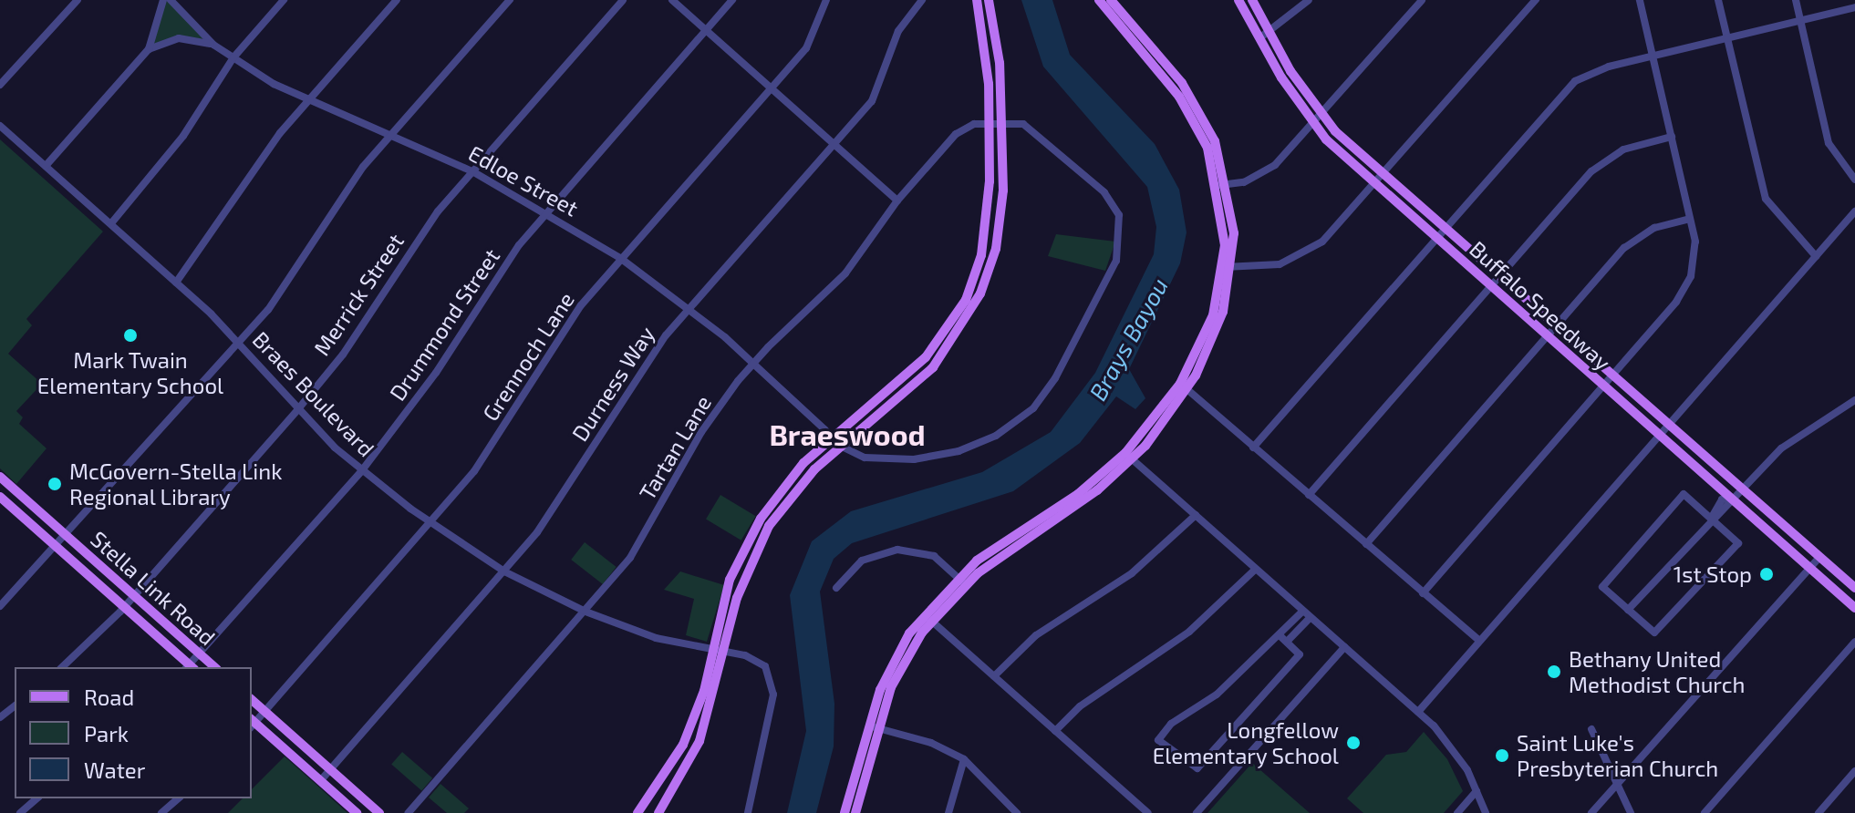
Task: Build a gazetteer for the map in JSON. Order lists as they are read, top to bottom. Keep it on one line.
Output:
{"streets":{"main road":["Buffalo Speedway","Stella Link Road"],"street":["Edloe Street","Merrick Street","Drummond Street","Grennoch Lane","Durness Way","Braes Boulevard","Tartan Lane"]},"crossings":[["Edloe Street","Merrick Street"],["Edloe Street","Drummond Street"],["Edloe Street","Grennoch Lane"],["Edloe Street","Durness Way"],["Edloe Street","Tartan Lane"],["Merrick Street","Braes Boulevard"],["Merrick Street","Stella Link Road"],["Drummond Street","Braes Boulevard"],["Drummond Street","Stella Link Road"],["Grennoch Lane","Braes Boulevard"],["Durness Way","Braes Boulevard"],["Braes Boulevard","Tartan Lane"]],"districts":["Braeswood"],"water":["Brays Bayou"],"places":["Mark Twain Elementary School","McGovern-Stella Link Regional Library","1st Stop","Bethany United Methodist Church","Longfellow Elementary School","Saint Luke's Presbyterian Church"],"legend":["Road","Park","Water"]}
